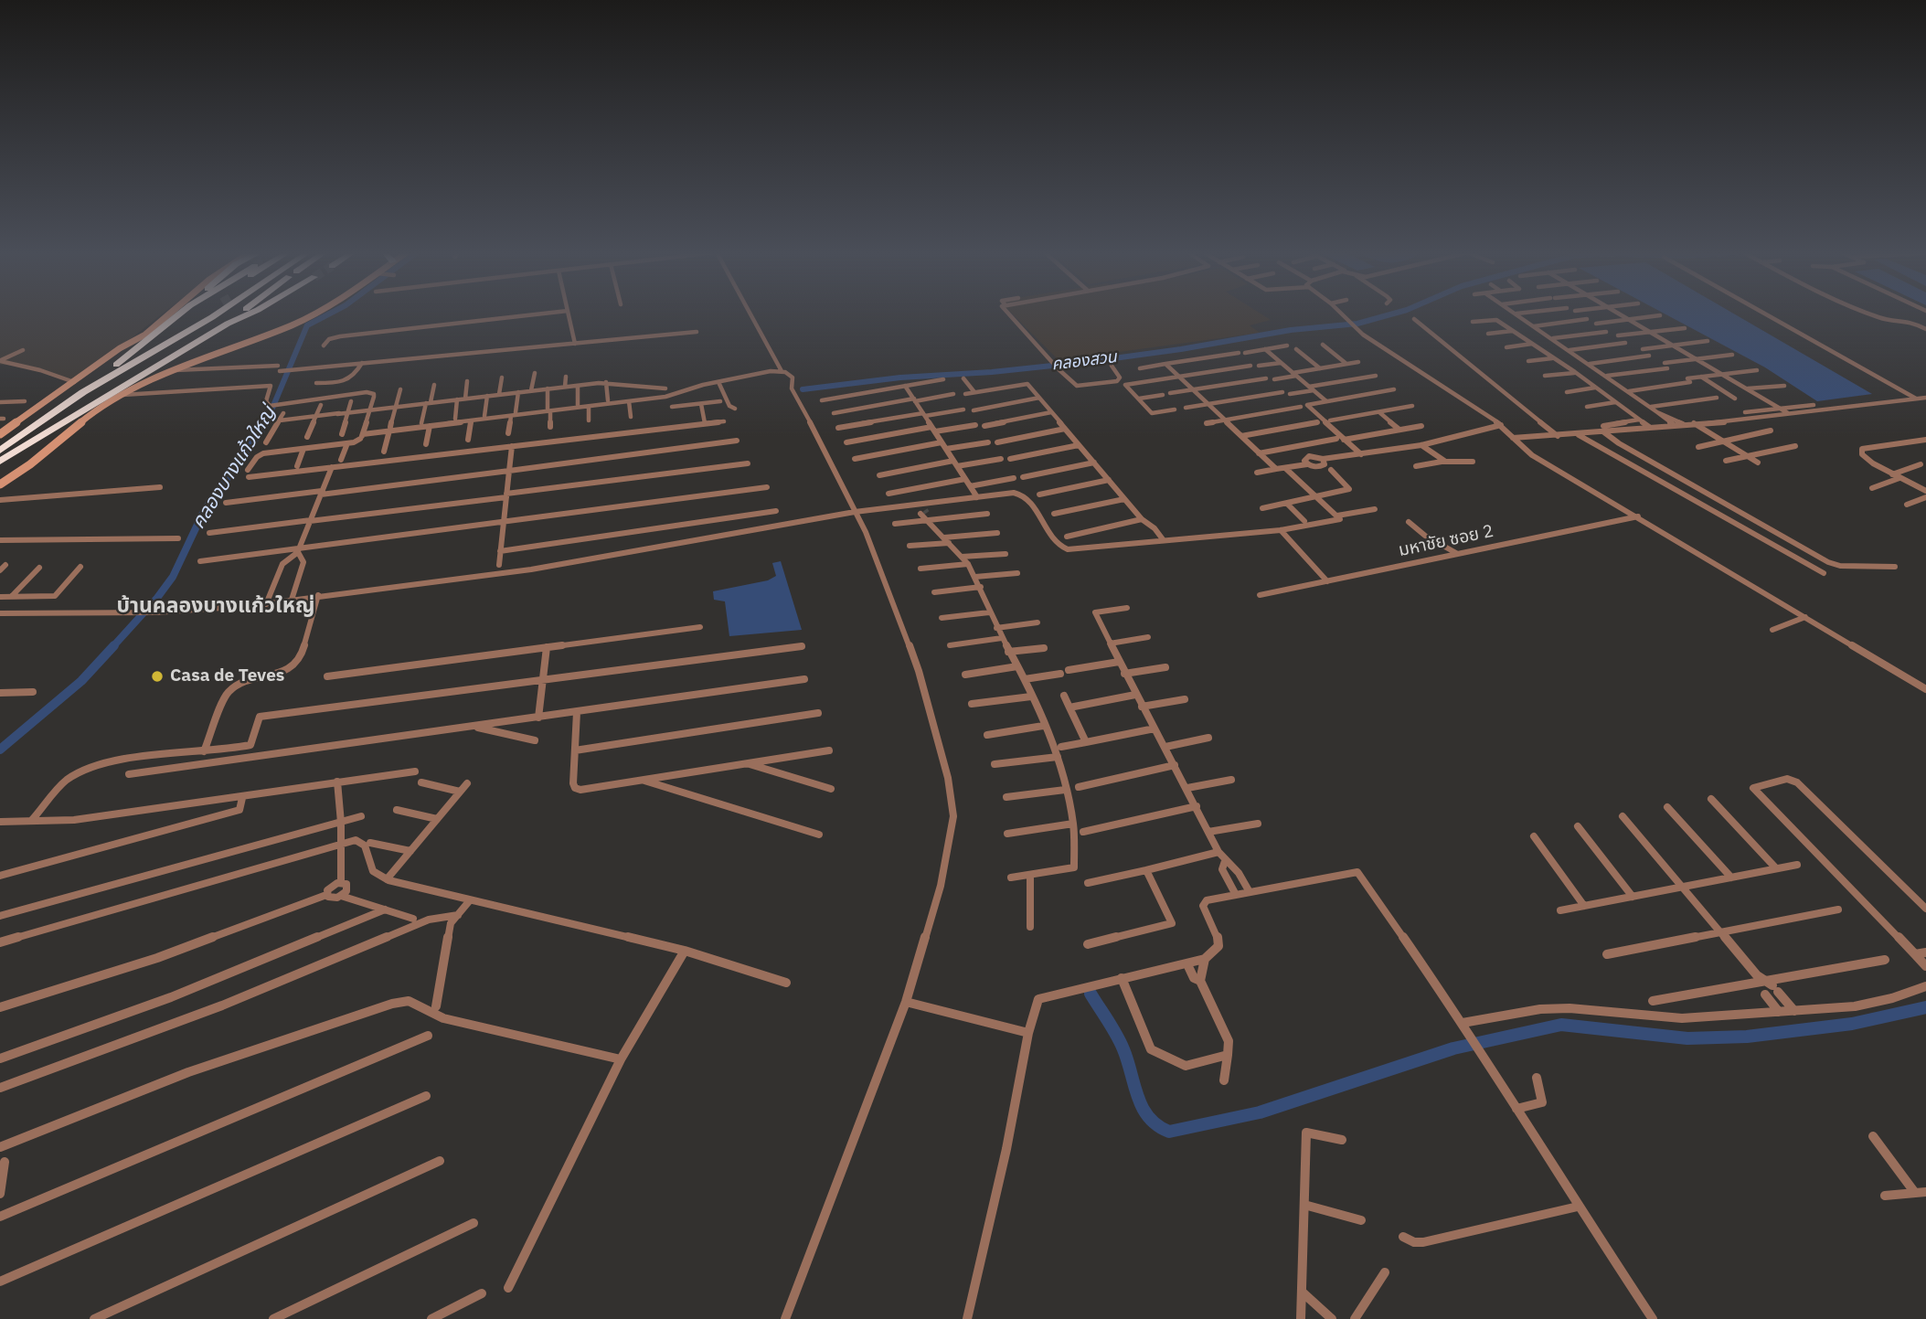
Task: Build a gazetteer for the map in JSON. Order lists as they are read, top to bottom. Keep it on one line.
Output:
{"streets":{"street":["มหาชัย ซอย 2"]},"districts":["บ้านคลองบางแก้วใหญ่"],"water":["คลองสวน","คลองบางแก้วใหญ่"],"places":["Casa de Teves"]}
